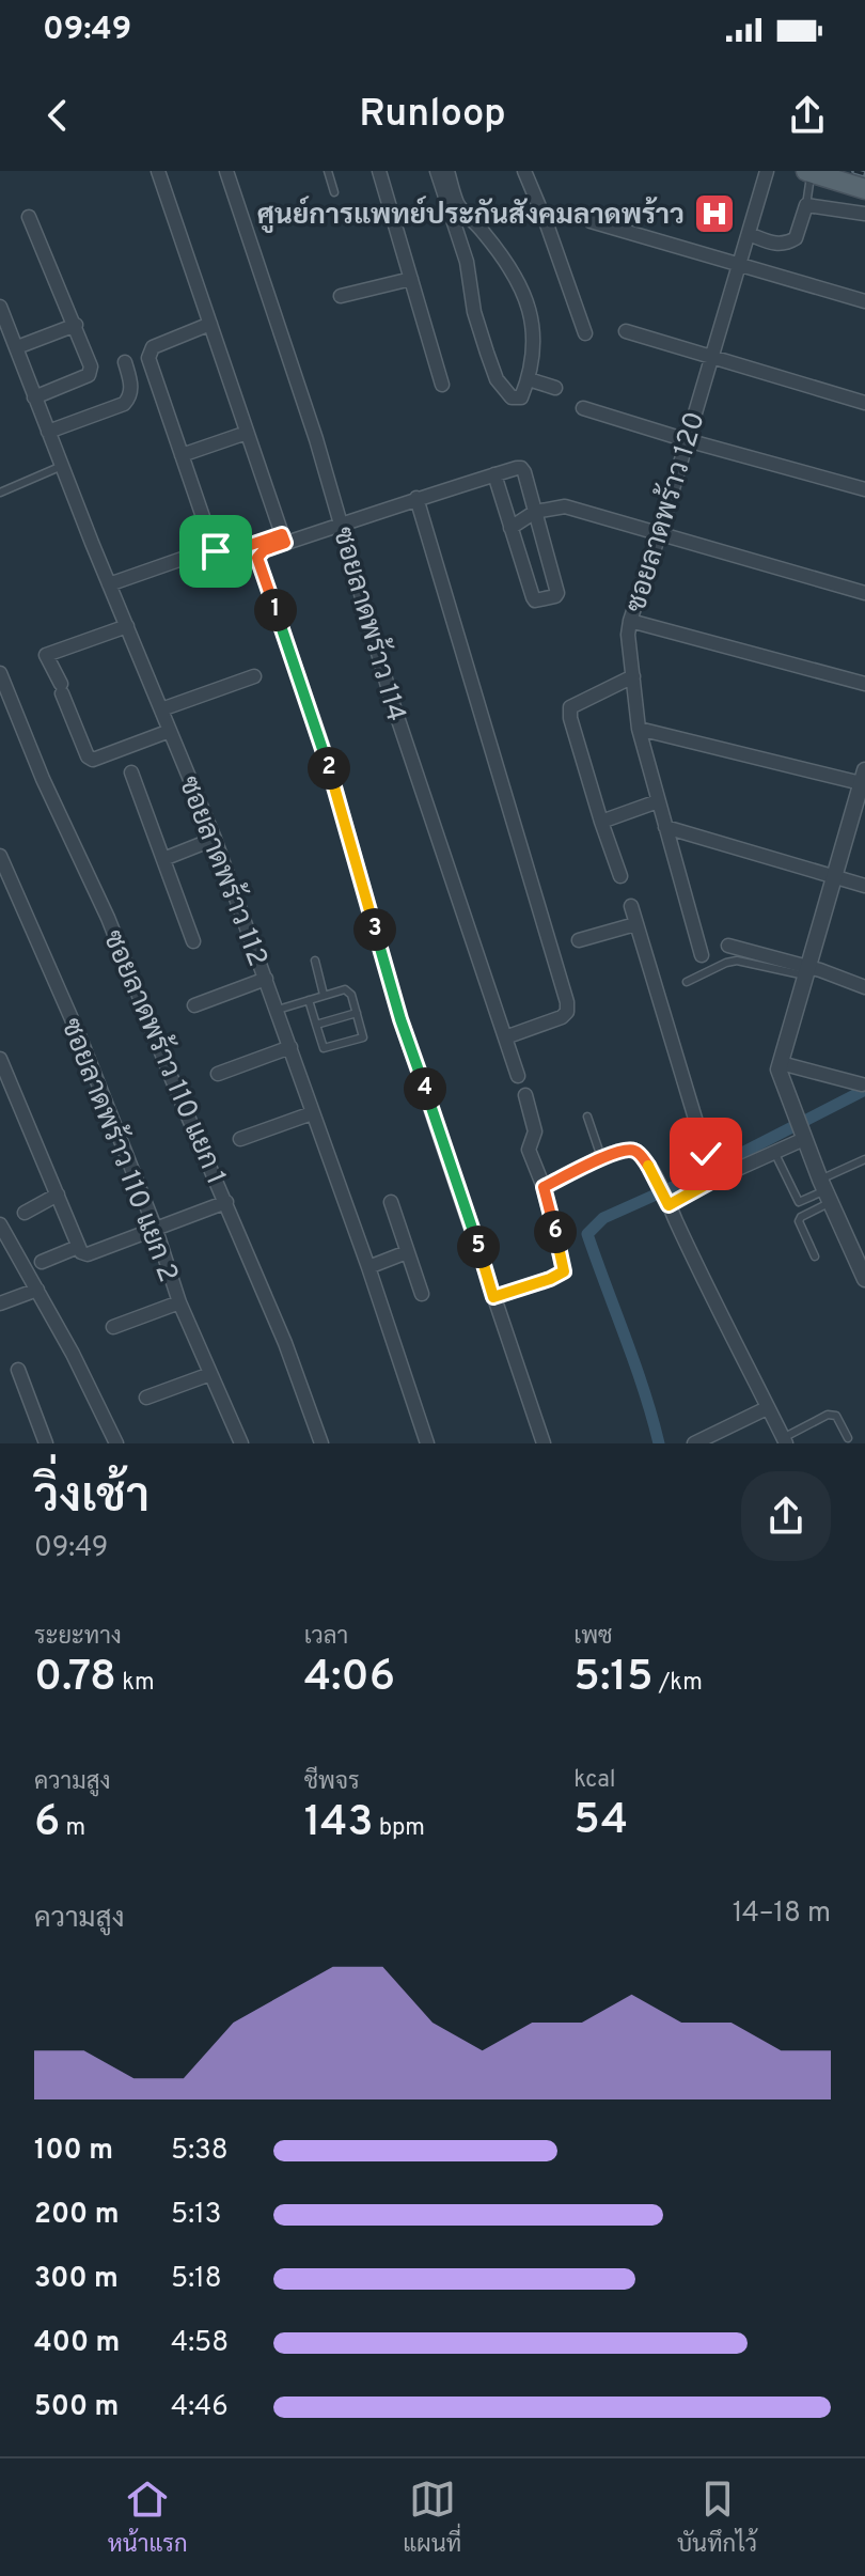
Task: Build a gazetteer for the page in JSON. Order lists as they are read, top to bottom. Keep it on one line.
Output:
{"streets":{"street":["ซอยลาดพร้าว 120","ซอยลาดพร้าว 114","ซอยลาดพร้าว 112","ซอยลาดพร้าว 110 แยก 1","ซอยลาดพร้าว 110 แยก 2"]},"places":{"hospital":["ศูนย์การแพทย์ประกันสังคมลาดพร้าว"]},"page":{"status":"09:49","header":"Runloop","pins":["1","2","3","4","6","5"],"heading":["วิ่งเช้า","09:49"],"stats":[["ระยะทาง","0.78 km"],["เวลา","4:06"],["เพซ","5:15 /km"],["ความสูง","6 m"],["ชีพจร","143 bpm"],["kcal","54"]],"chart":["ความสูง","14–18 m"],"list":[{"name":"100 m","note":"5:38"},{"name":"200 m","note":"5:13"},{"name":"300 m","note":"5:18"},{"name":"400 m","note":"4:58"},{"name":"500 m","note":"4:46"}],"tabs":["หน้าแรก","แผนที่","บันทึกไว้"]}}
